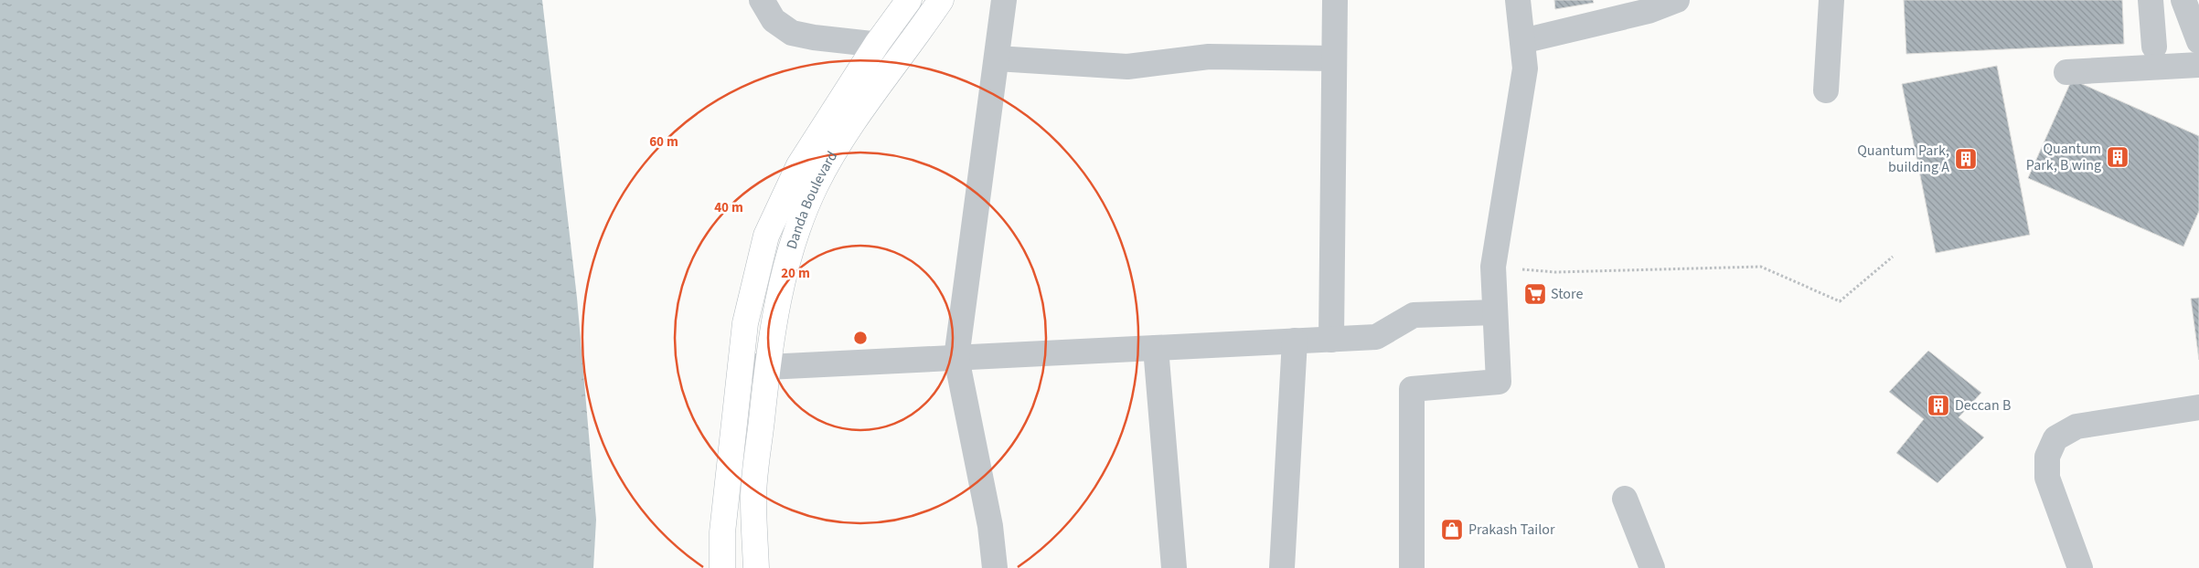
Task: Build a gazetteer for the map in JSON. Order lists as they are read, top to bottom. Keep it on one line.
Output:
{"streets":{"main road":["Danda Boulevard"]},"places":{"building":["Quantum Park, B wing","Quantum Park, building A","Deccan B"],"supermarket":["Store"],"shop":["Prakash Tailor"]},"rings":["60 m","40 m","20 m"]}
